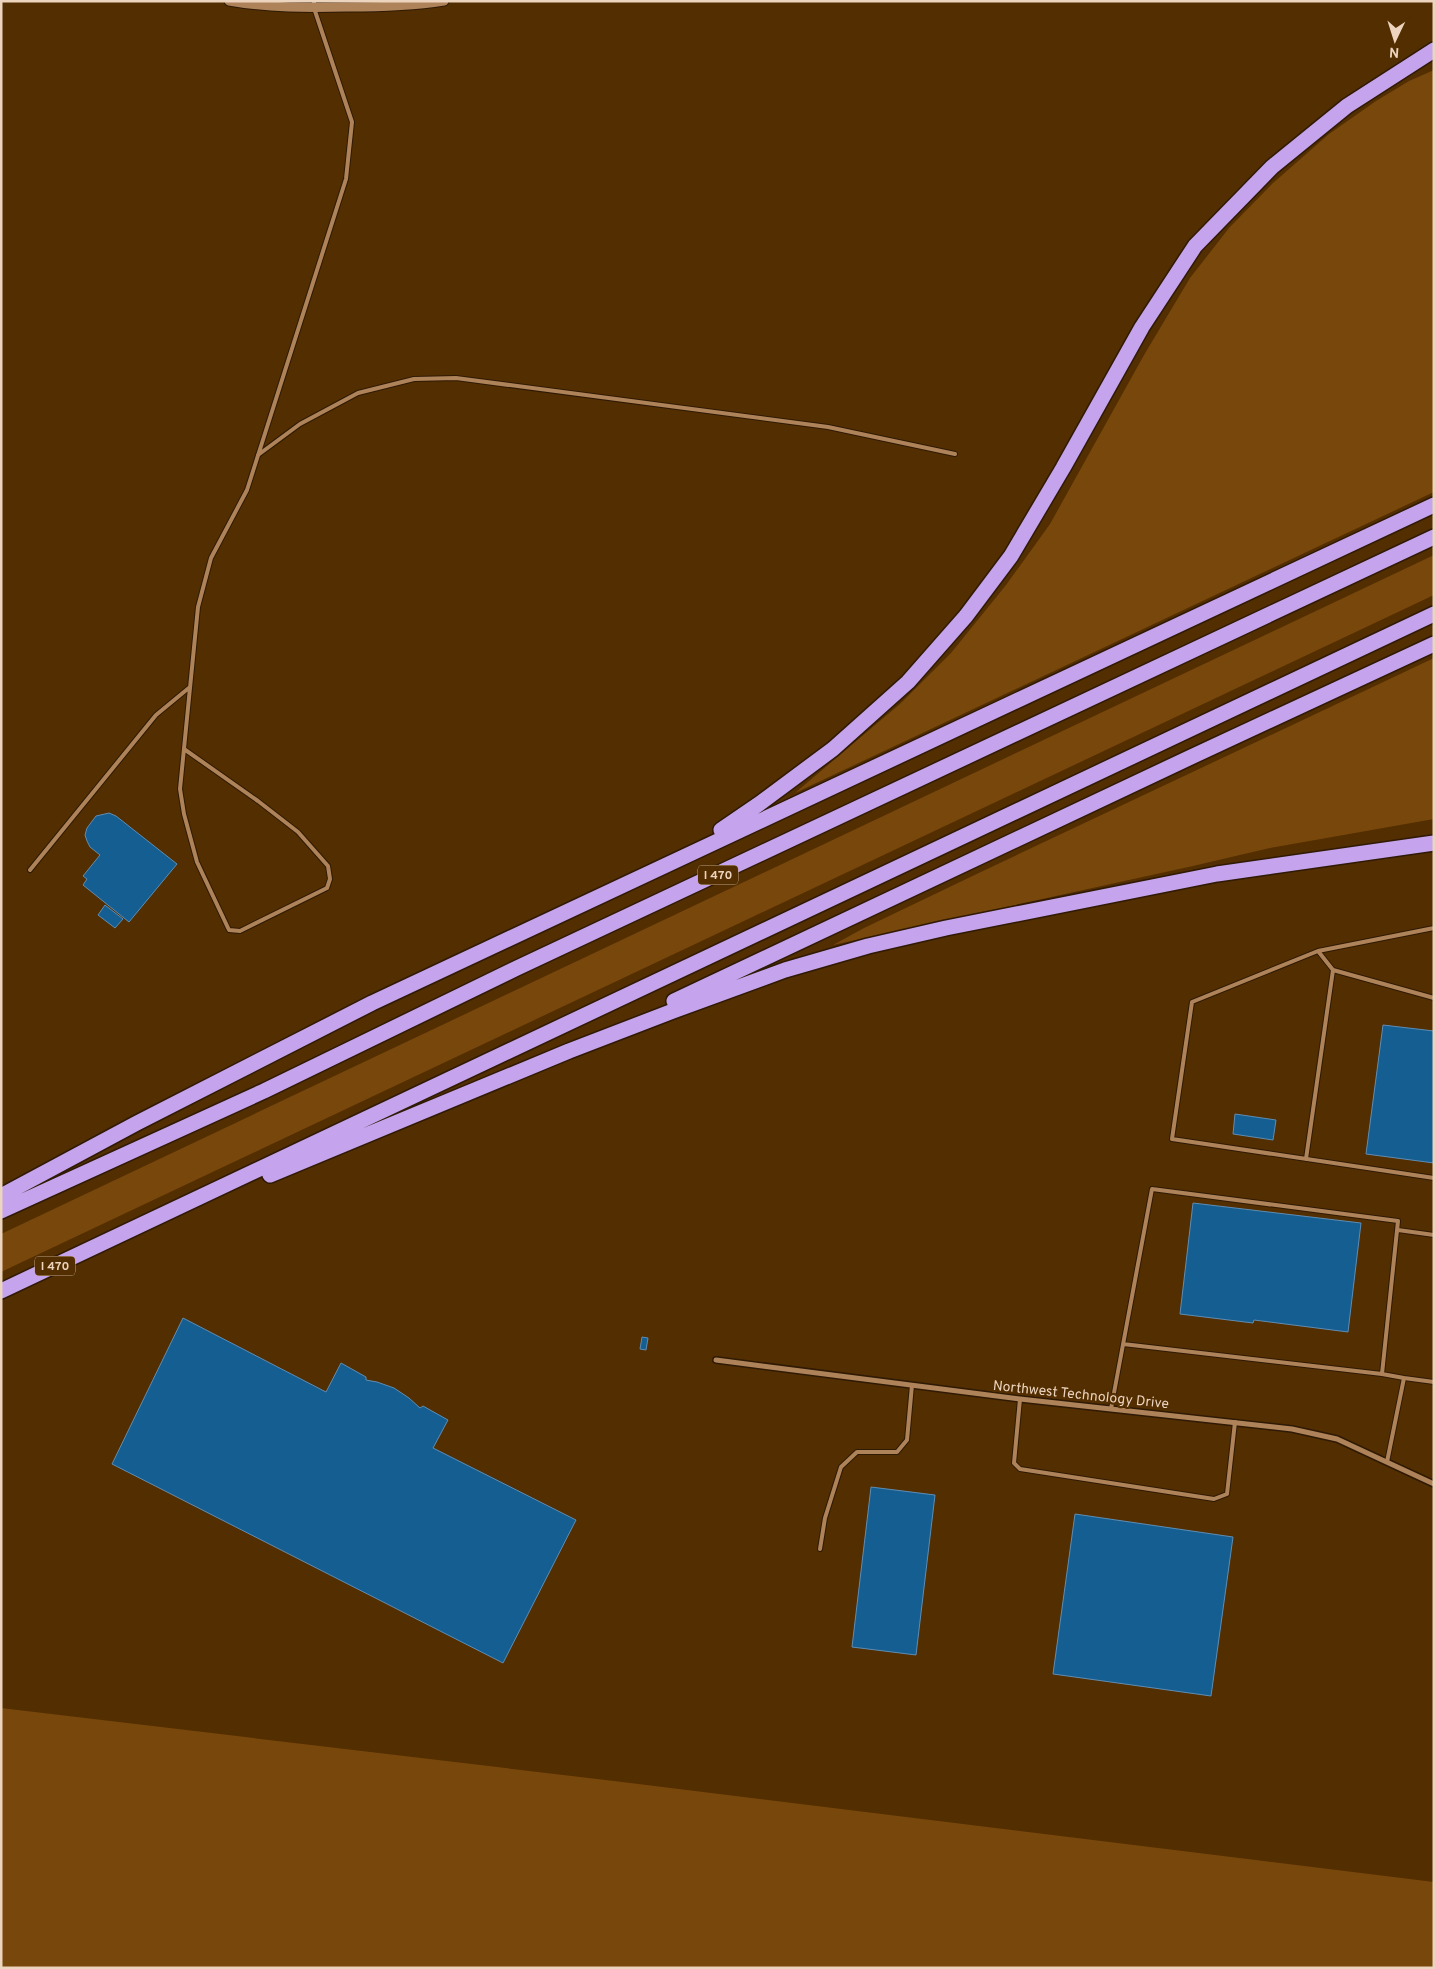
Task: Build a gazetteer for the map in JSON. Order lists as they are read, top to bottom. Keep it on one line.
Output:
{"streets":{"highway":["I 470"],"street":["Northwest Technology Drive"]},"north":"bottom"}
